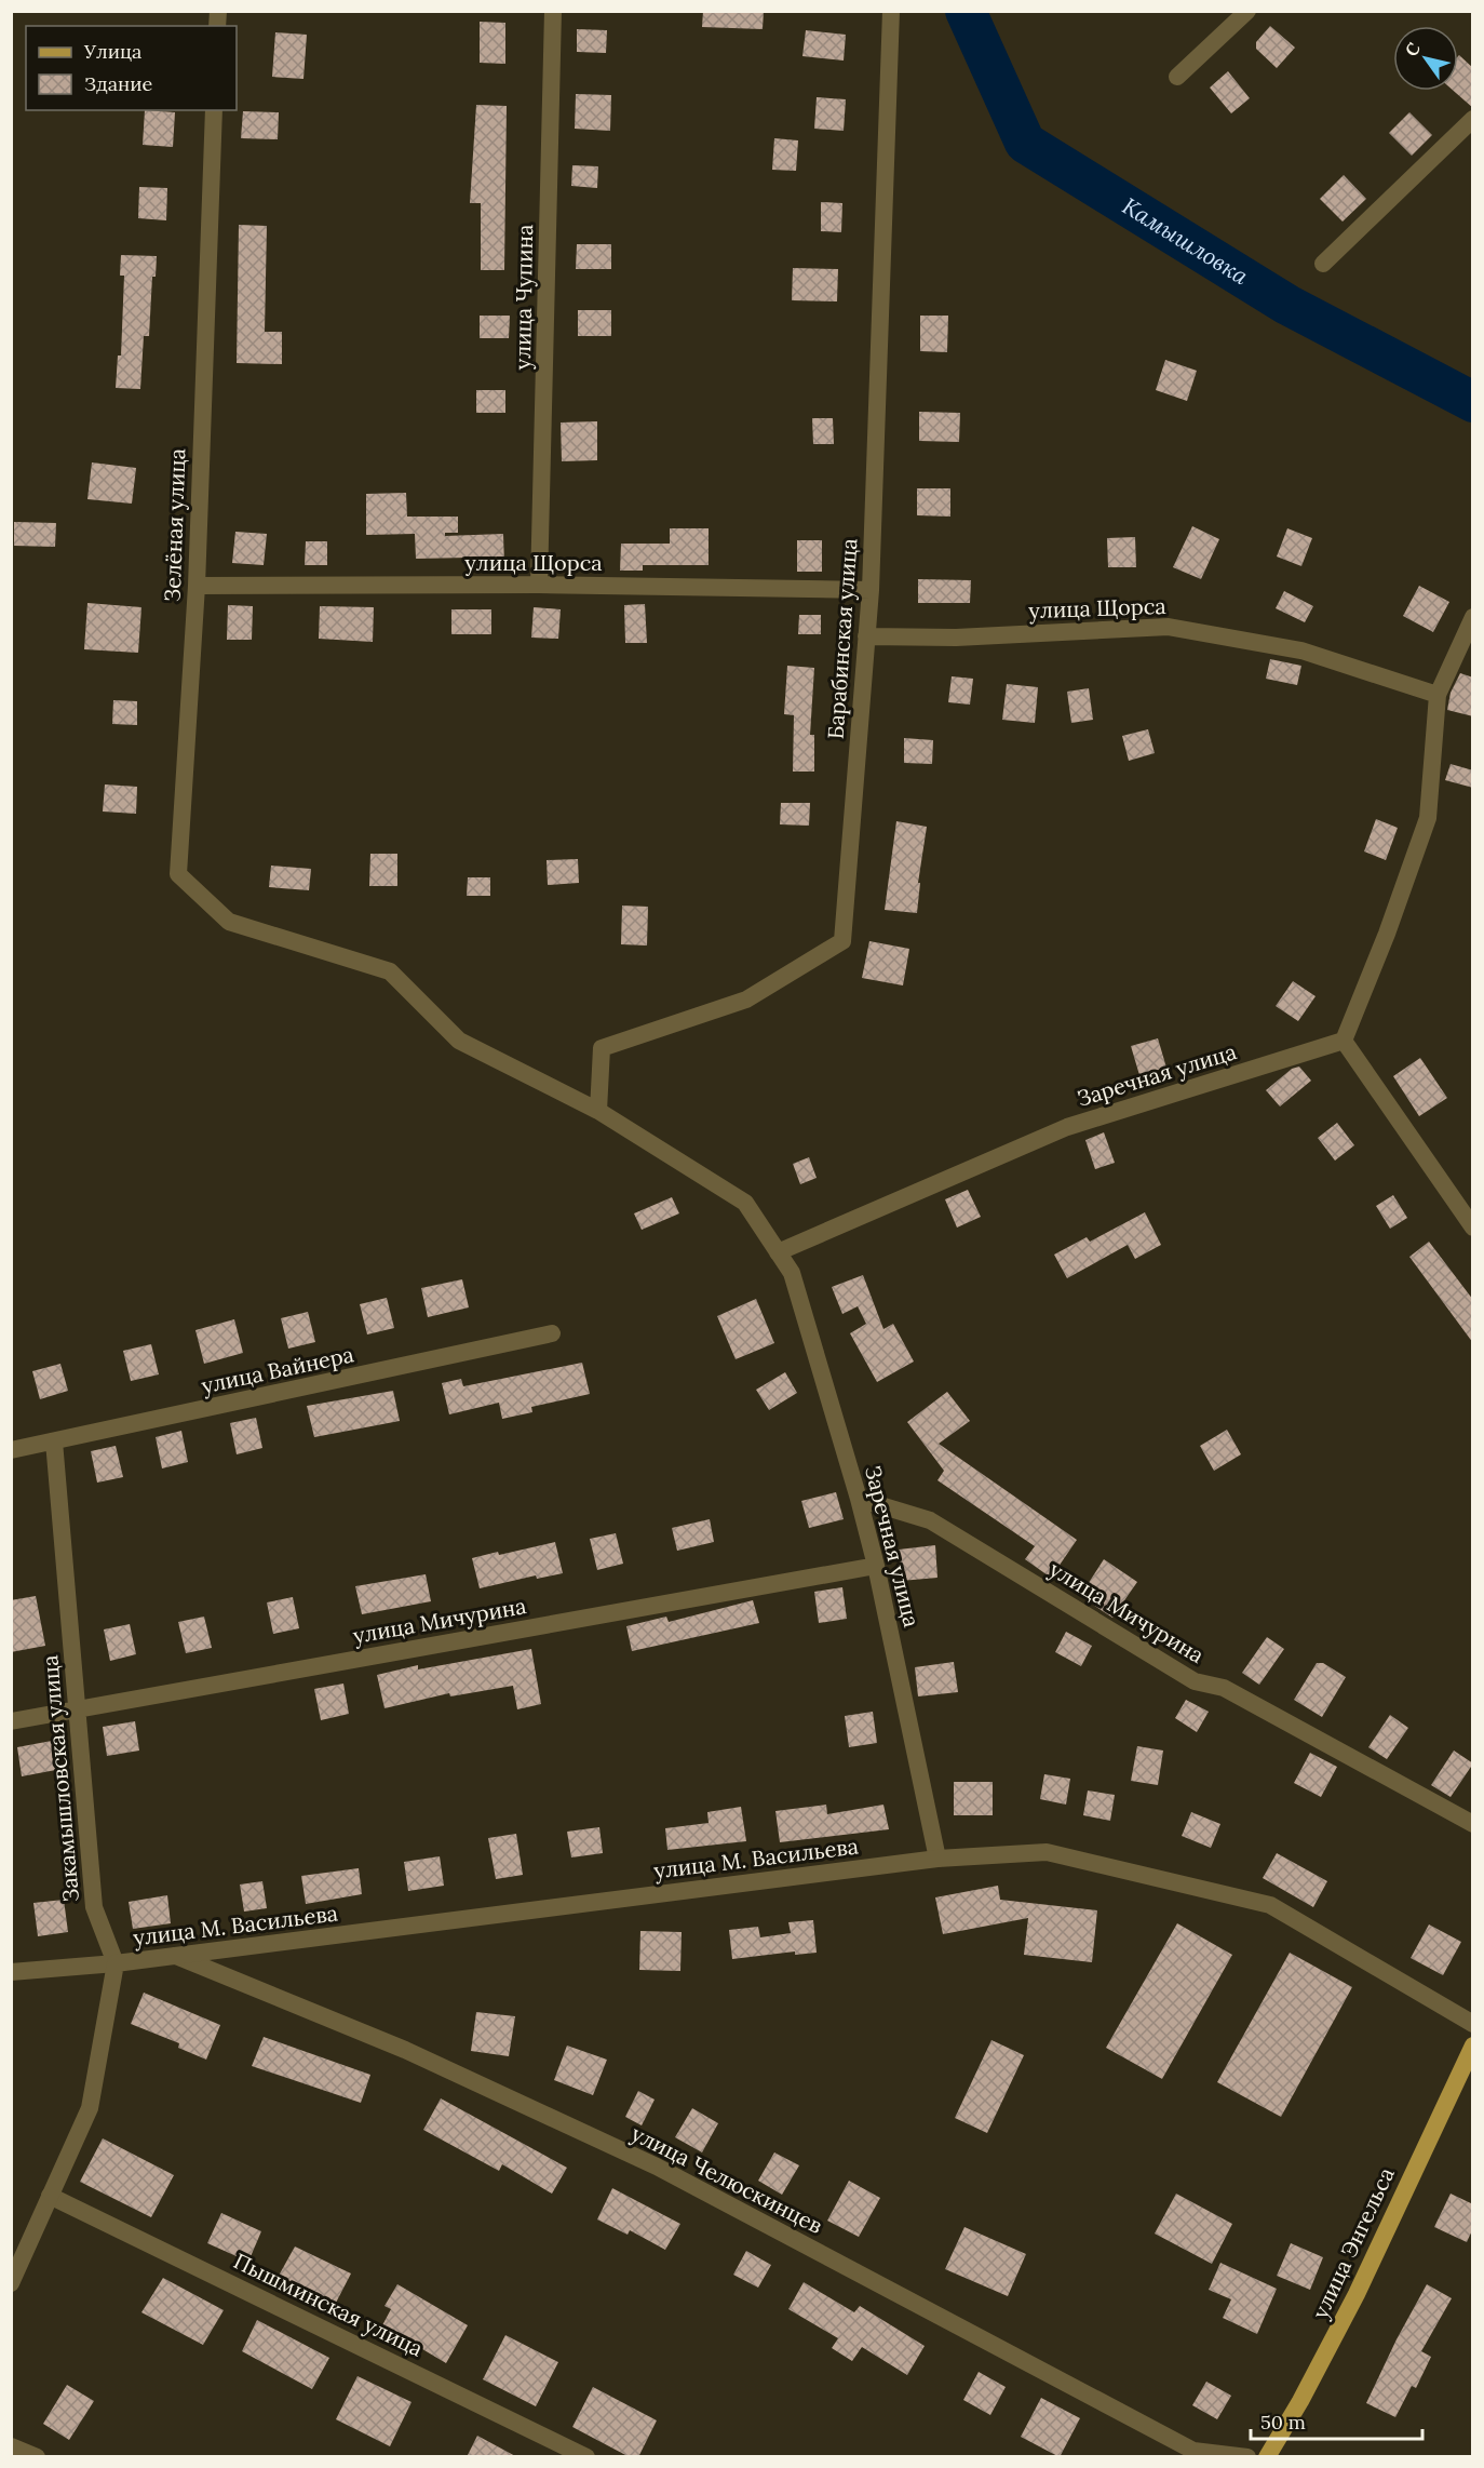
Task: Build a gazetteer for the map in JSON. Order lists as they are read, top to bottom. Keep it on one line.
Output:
{"streets":{"main road":["улица Энгельса"],"street":["улица Чупина","Зелёная улица","улица Щорса","Барабинская улица","Заречная улица","улица Вайнера","улица Мичурина","Закамышловская улица","улица М. Васильева","улица Челюскинцев","Пышминская улица"]},"crossings":[["улица Чупина","улица Щорса"],["Зелёная улица","улица Щорса"],["Зелёная улица","Заречная улица"],["улица Щорса","Барабинская улица"],["Барабинская улица","Заречная улица"],["Заречная улица","улица Мичурина"],["Заречная улица","улица М. Васильева"],["улица Вайнера","Закамышловская улица"],["улица Мичурина","Закамышловская улица"],["Закамышловская улица","улица М. Васильева"],["улица М. Васильева","улица Челюскинцев"]],"water":["Камышловка"],"legend":["Улица","Здание"],"scale_bar":"50 m","north":"top left"}
